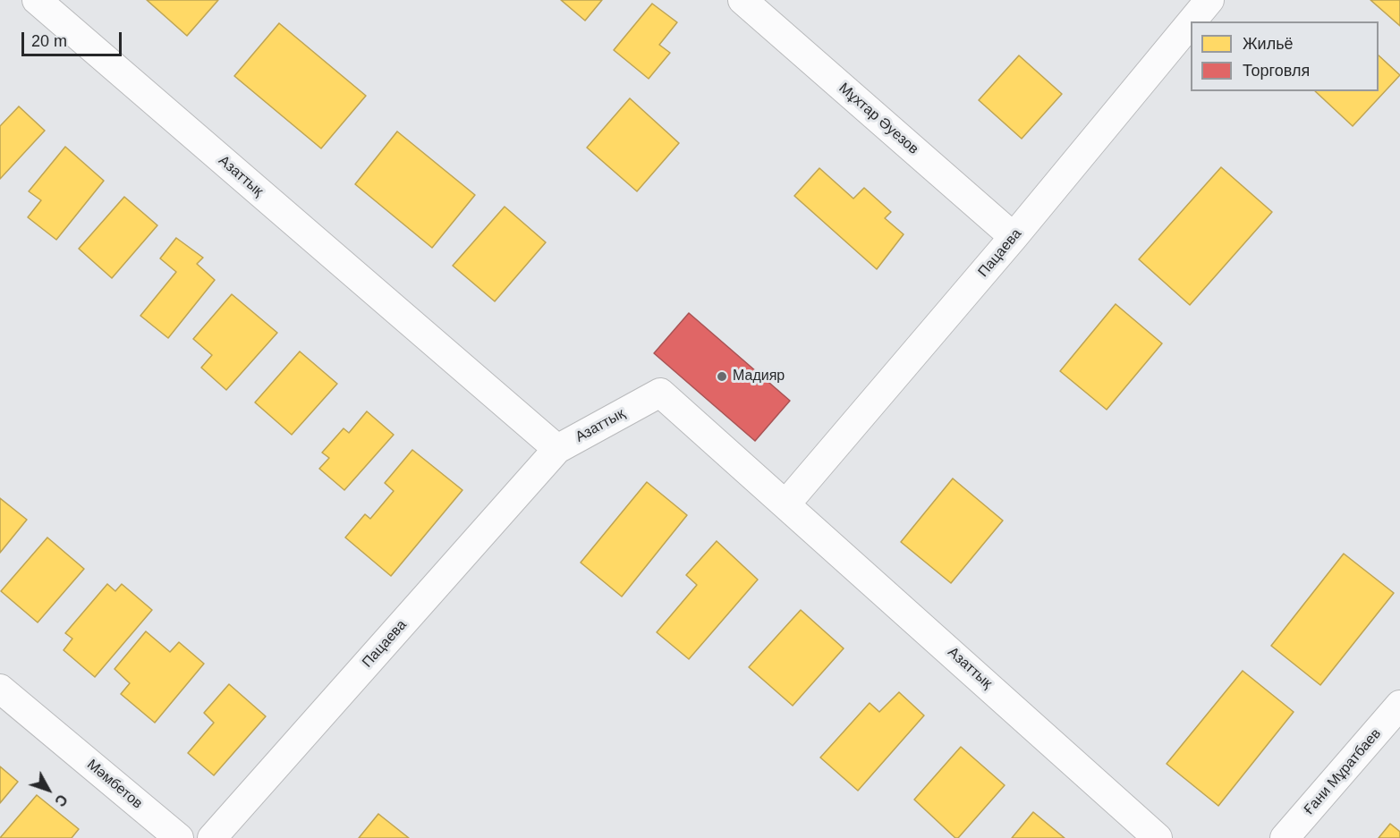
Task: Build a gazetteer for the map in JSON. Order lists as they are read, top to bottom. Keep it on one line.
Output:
{"streets":{"street":["Мұхтар Әуезов","Азаттық","Пацаева","Ғани Мұратбаев","Мәмбетов"]},"crossings":[["Мұхтар Әуезов","Пацаева"],["Азаттық","Пацаева"]],"places":["Мадияр"],"legend":["Жильё","Торговля"],"scale_bar":"20 m","north":"bottom right"}
